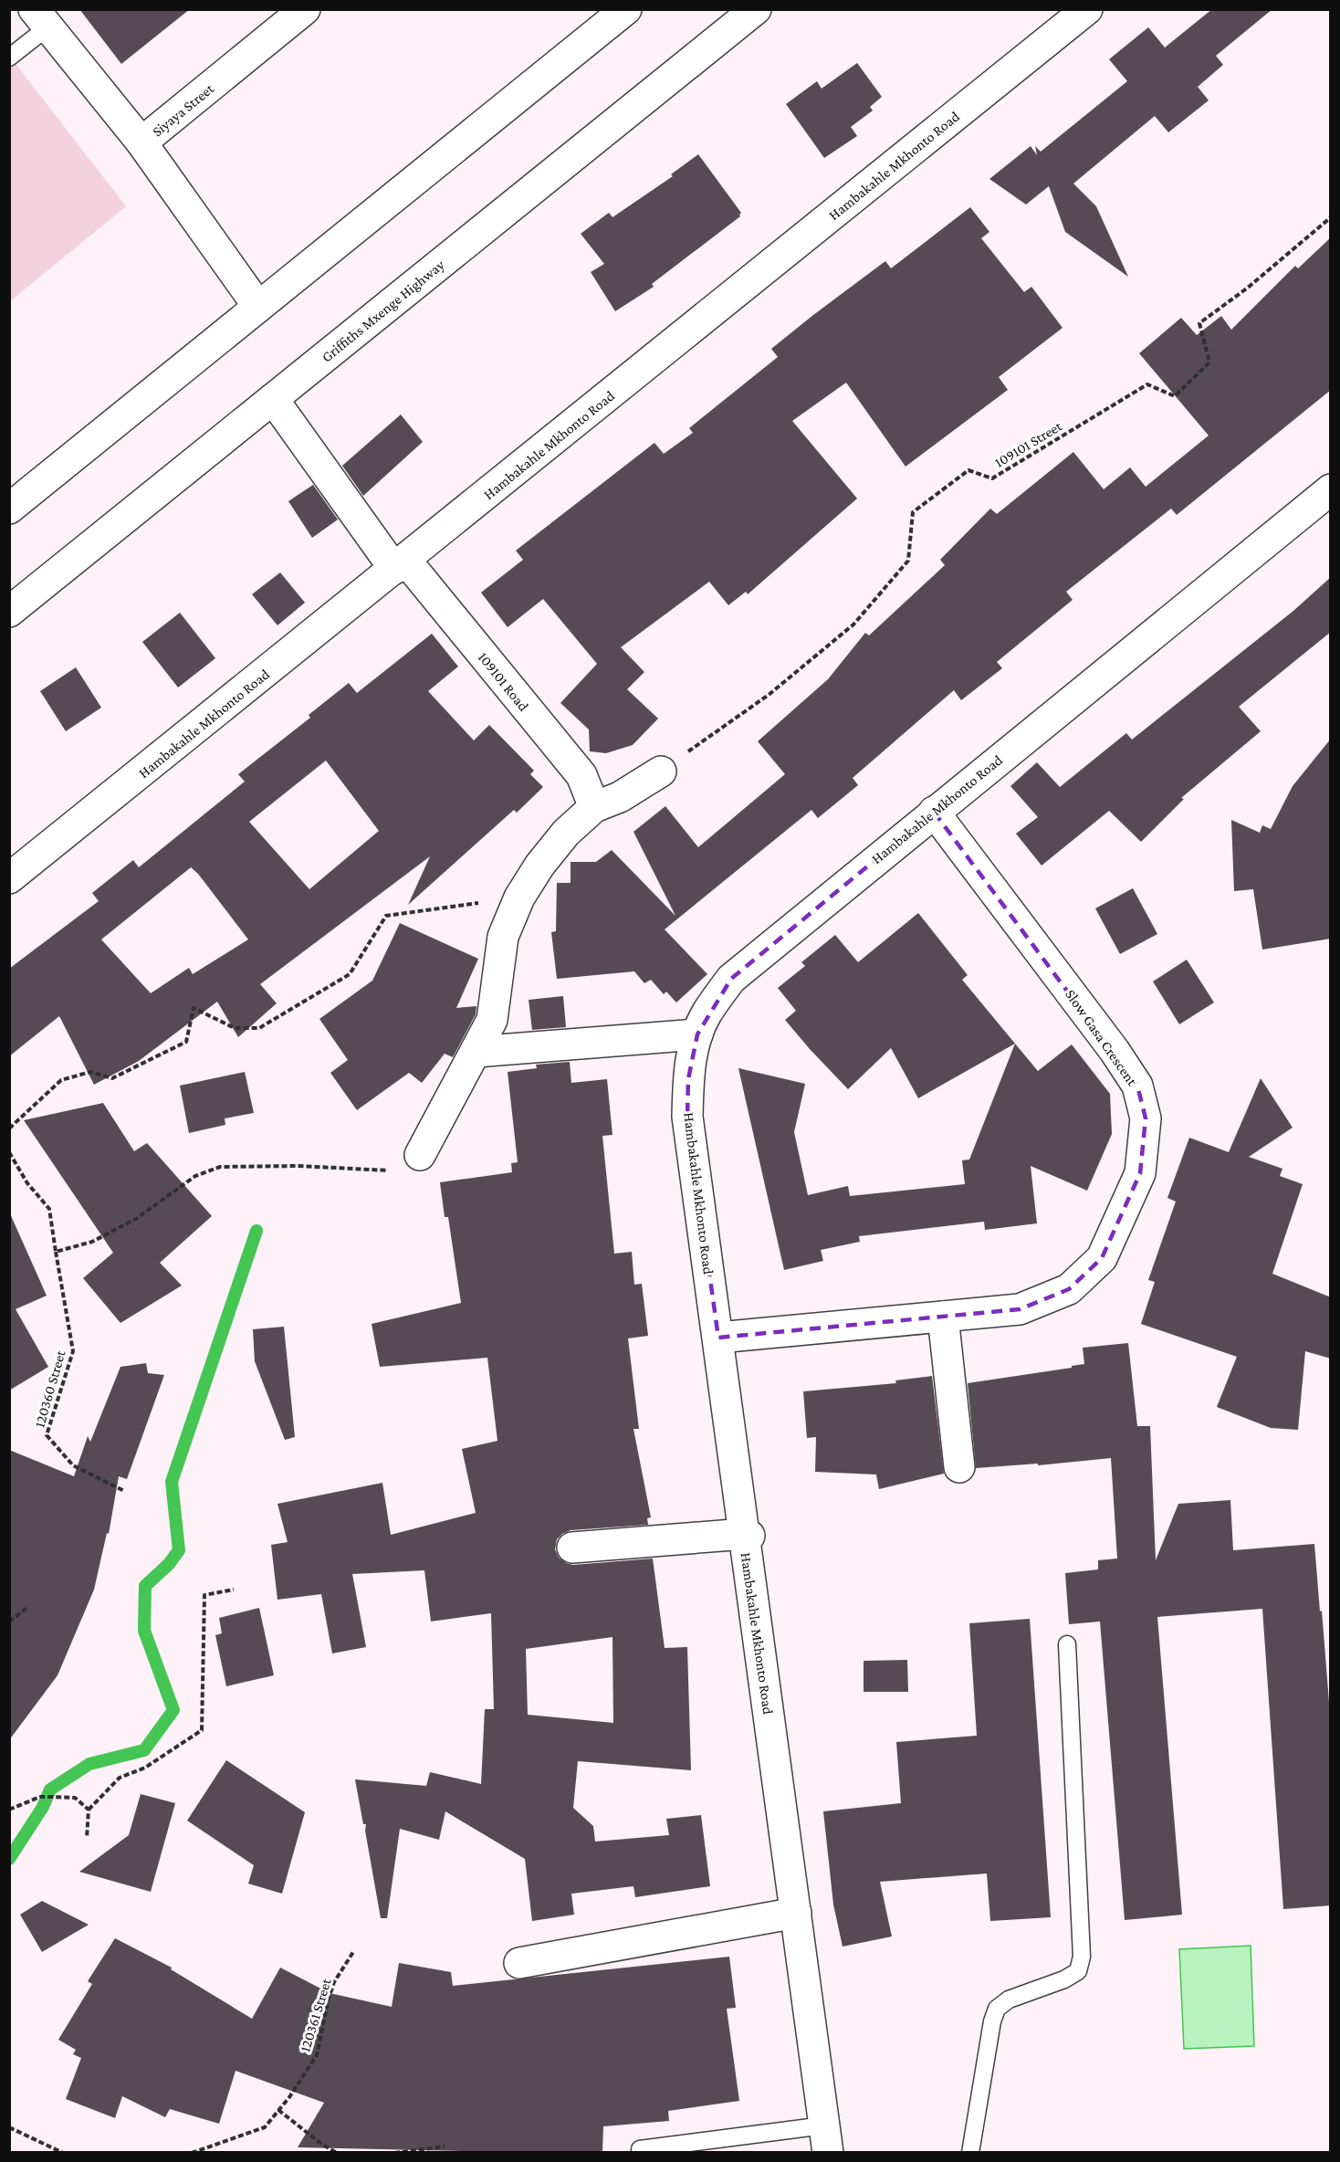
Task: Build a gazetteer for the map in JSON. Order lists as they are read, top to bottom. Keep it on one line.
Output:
{"streets":{"street":["Siyaya Street","Hambakahle Mkhonto Road","Griffiths Mxenge Highway","109101 Road","Slow Gasa Crescent"],"path":["109101 Street","120360 Street","120361 Street"]},"crossings":[["Hambakahle Mkhonto Road","109101 Road"],["Hambakahle Mkhonto Road","Slow Gasa Crescent"],["Griffiths Mxenge Highway","109101 Road"]]}
